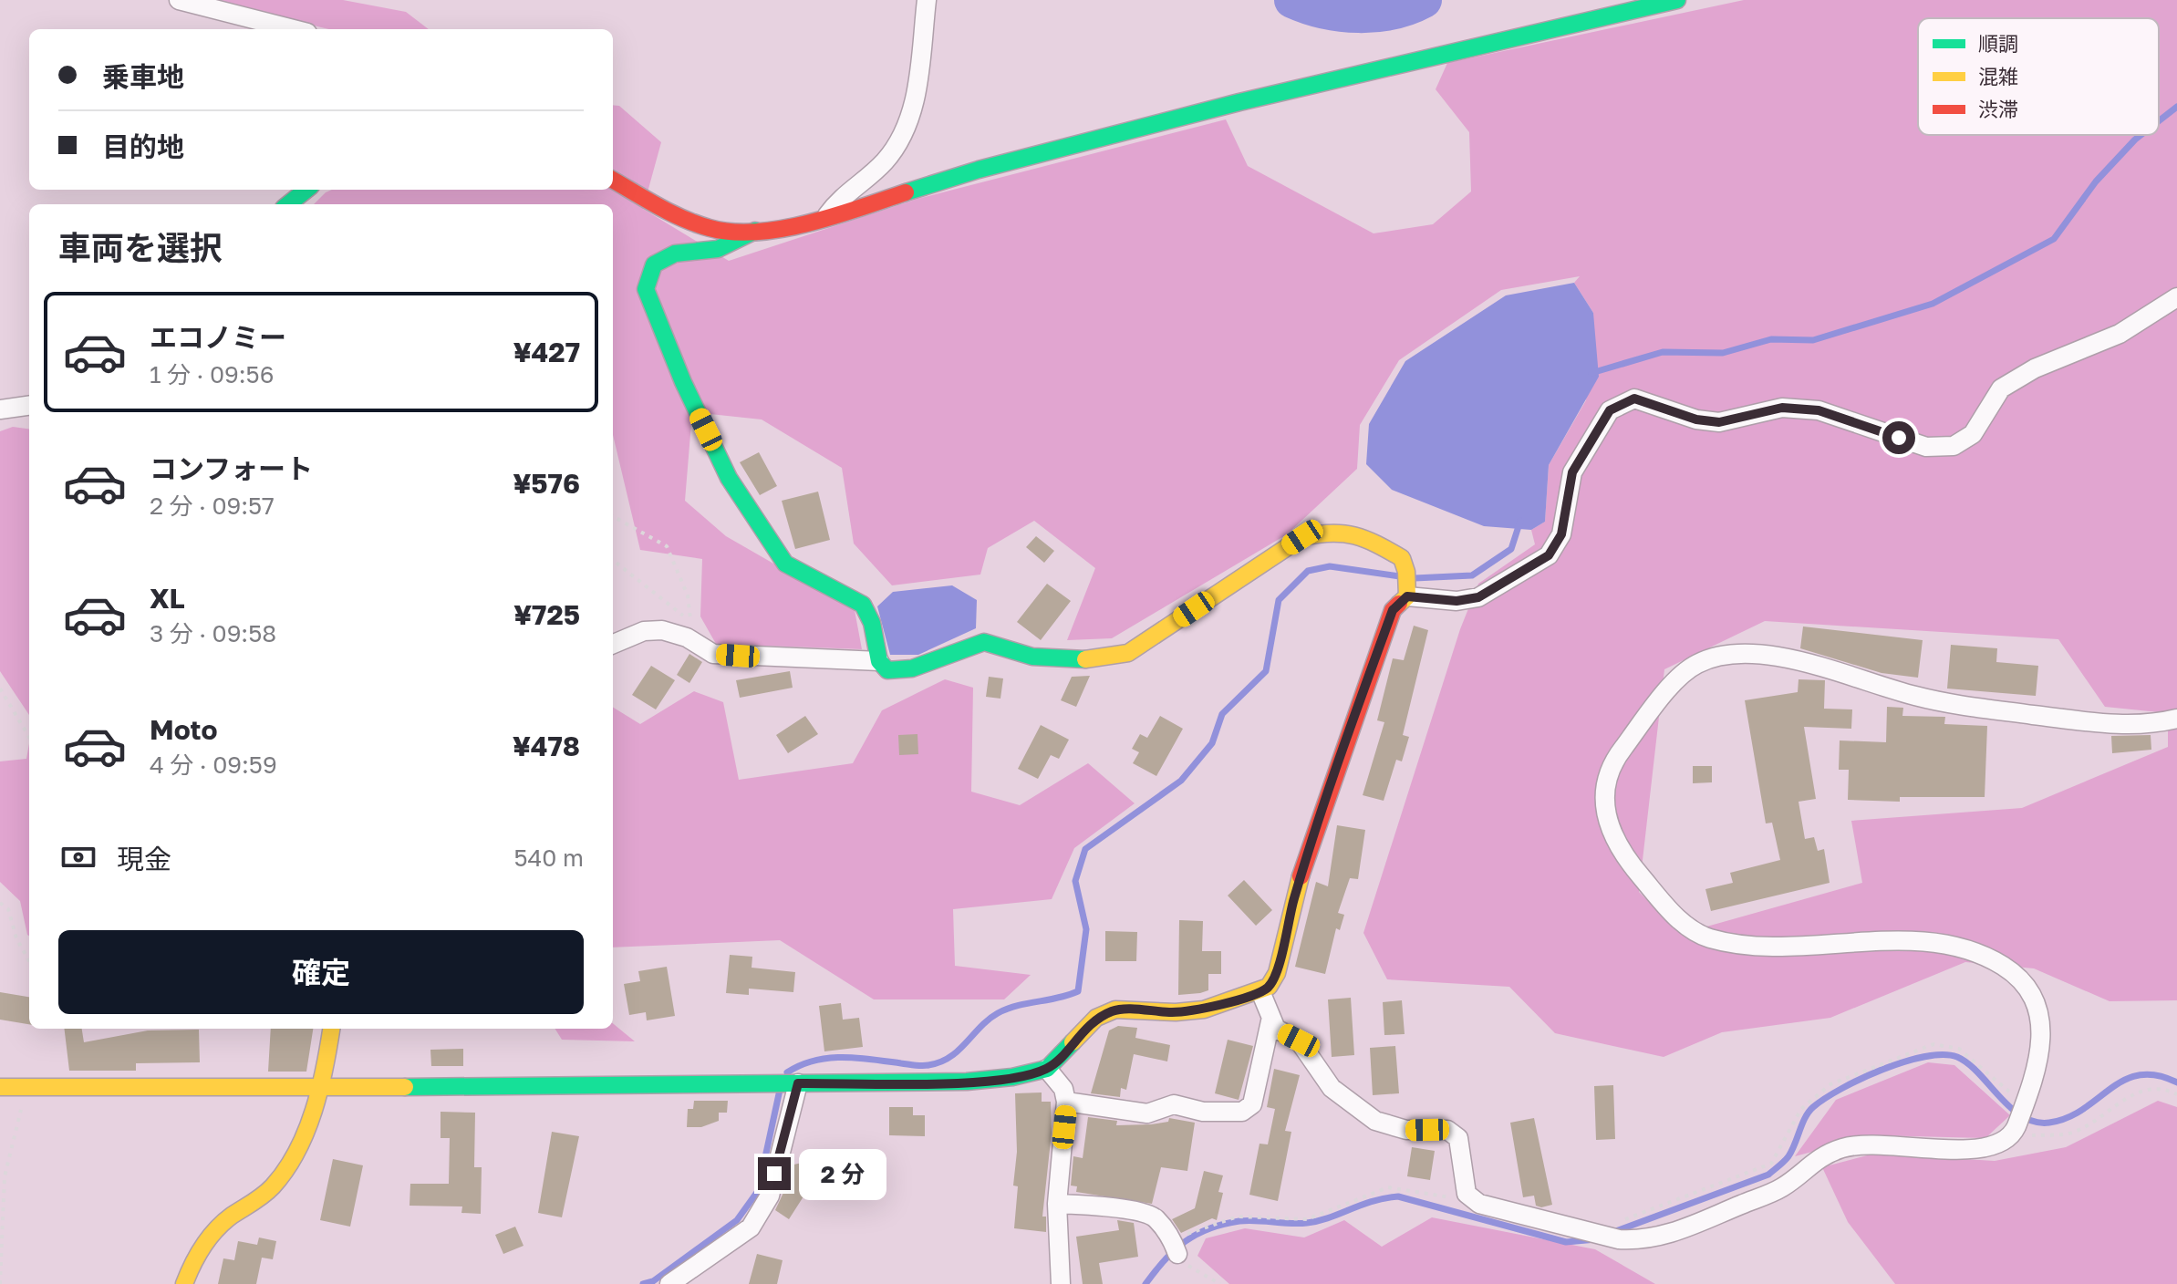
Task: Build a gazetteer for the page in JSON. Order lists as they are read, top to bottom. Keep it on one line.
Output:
{"legend":["順調","混雑","渋滞"],"page":{"banner":["乗車地","目的地"],"heading":"車両を選択","list":[{"name":"エコノミー","note":"1 分 · 09:56","value":"¥427"},{"name":"コンフォート","note":"2 分 · 09:57","value":"¥576"},{"name":"XL","note":"3 分 · 09:58","value":"¥725"},{"name":"Moto","note":"4 分 · 09:59","value":"¥478"}],"pay":["現金","540 m"],"buttons":"確定","bubble":"2 分"}}
